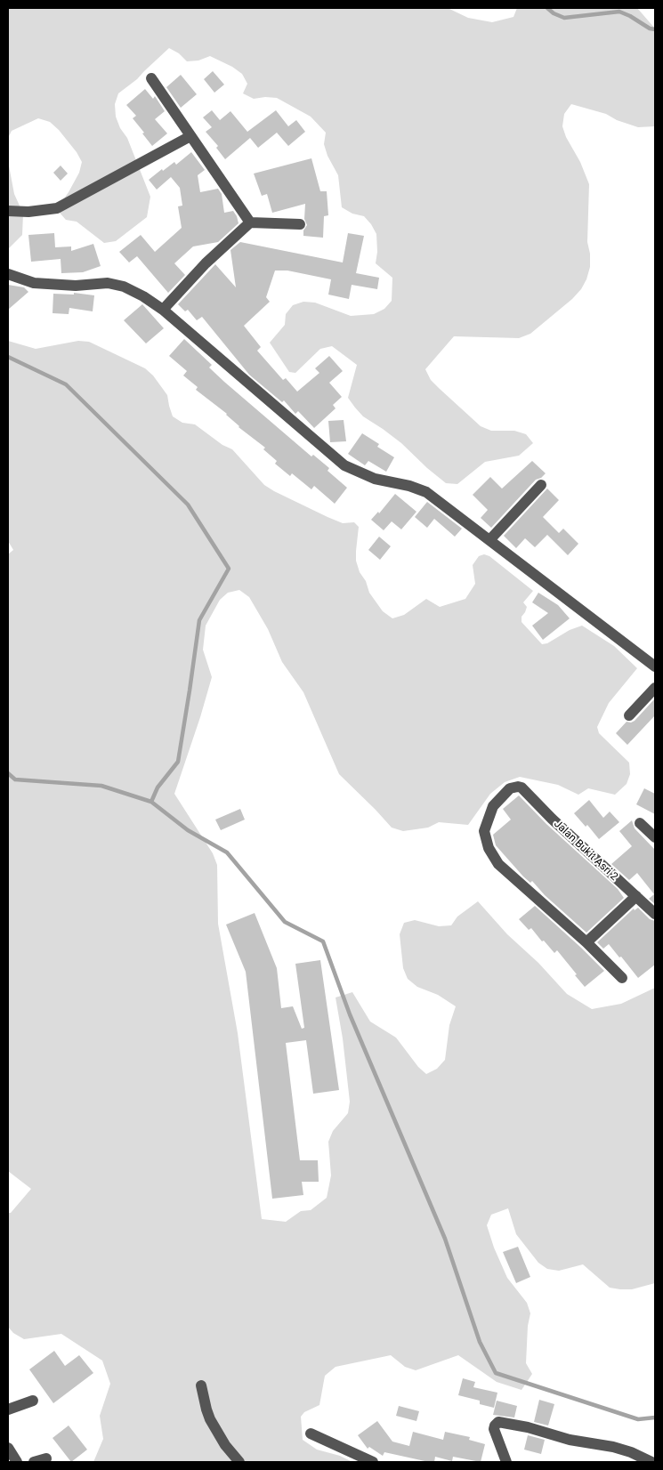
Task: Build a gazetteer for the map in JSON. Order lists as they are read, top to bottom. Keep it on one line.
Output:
{"streets":{"street":["Jalan Bukit Asri 2"]}}
